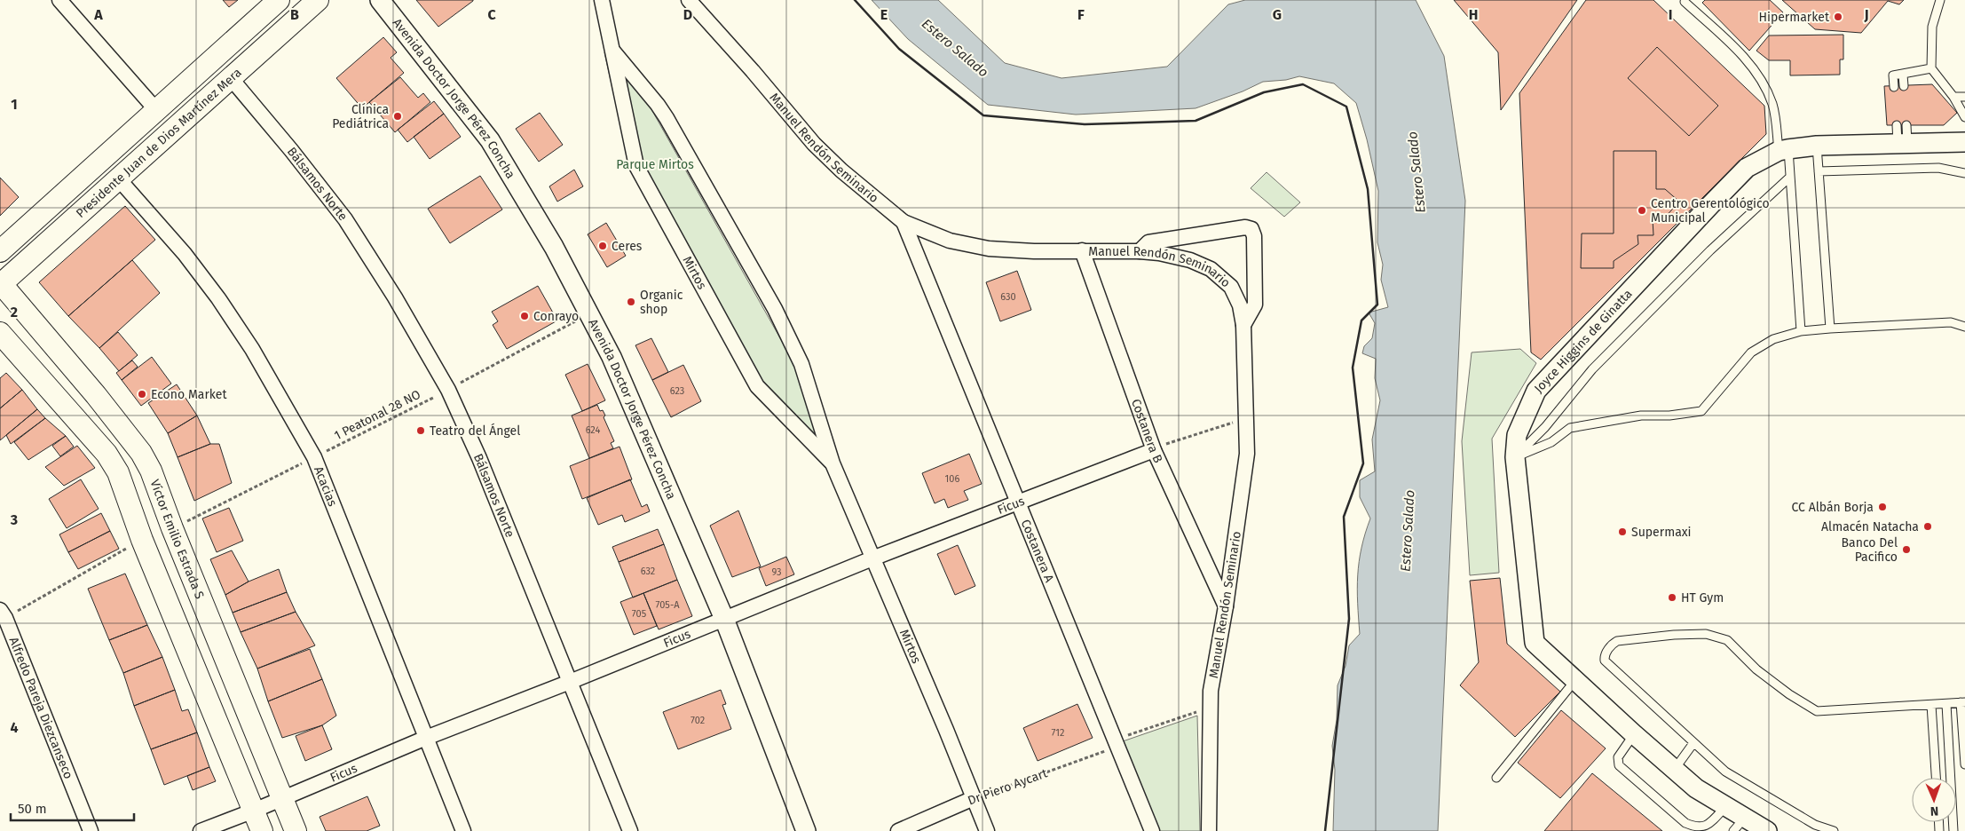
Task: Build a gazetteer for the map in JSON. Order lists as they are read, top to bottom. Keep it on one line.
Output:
{"streets":{"main road":["Presidente Juan de Dios Martínez Mera","Víctor Emilio Estrada S"],"street":["Avenida Doctor Jorge Pérez Concha","Manuel Rendón Seminario","Bálsamos Norte","Mirtos","Joyce Higgins de Ginatta","Costanera B","Acacias","Ficus","Costanera A","Alfredo Pareja Diezcanseco","Dr Piero Aycart"],"path":["1 Peatonal 28 NO"]},"crossings":[["Avenida Doctor Jorge Pérez Concha","1 Peatonal 28 NO"],["Avenida Doctor Jorge Pérez Concha","Ficus"],["Presidente Juan de Dios Martínez Mera","Bálsamos Norte"],["Presidente Juan de Dios Martínez Mera","Acacias"],["Presidente Juan de Dios Martínez Mera","Víctor Emilio Estrada S"],["Manuel Rendón Seminario","Costanera B"],["Manuel Rendón Seminario","Costanera A"],["Manuel Rendón Seminario","Dr Piero Aycart"],["Bálsamos Norte","1 Peatonal 28 NO"],["Bálsamos Norte","Ficus"],["Mirtos","Ficus"],["Mirtos","Dr Piero Aycart"],["1 Peatonal 28 NO","Acacias"],["1 Peatonal 28 NO","Víctor Emilio Estrada S"],["Costanera B","Ficus"],["Acacias","Ficus"],["Ficus","Víctor Emilio Estrada S"],["Ficus","Costanera A"],["Costanera A","Dr Piero Aycart"]],"water":["Estero Salado"],"parks":["Parque Mirtos"],"places":["Hipermarket","Clínica Pediátrica","Centro Gerentológico Municipal","Ceres","Organic shop","Conrayo","Econo Market","Teatro del Ángel","CC Albán Borja","Almacén Natacha","Supermaxi","Banco Del Pacifico","HT Gym"],"house_numbers":["630","623","624","106","632","93","705-A","705","702","712"],"scale_bar":"50 m","north":"bottom","grid":{"columns":["A","B","C","D","E","F","G","H","I","J"],"rows":["1","2","3","4"]}}
